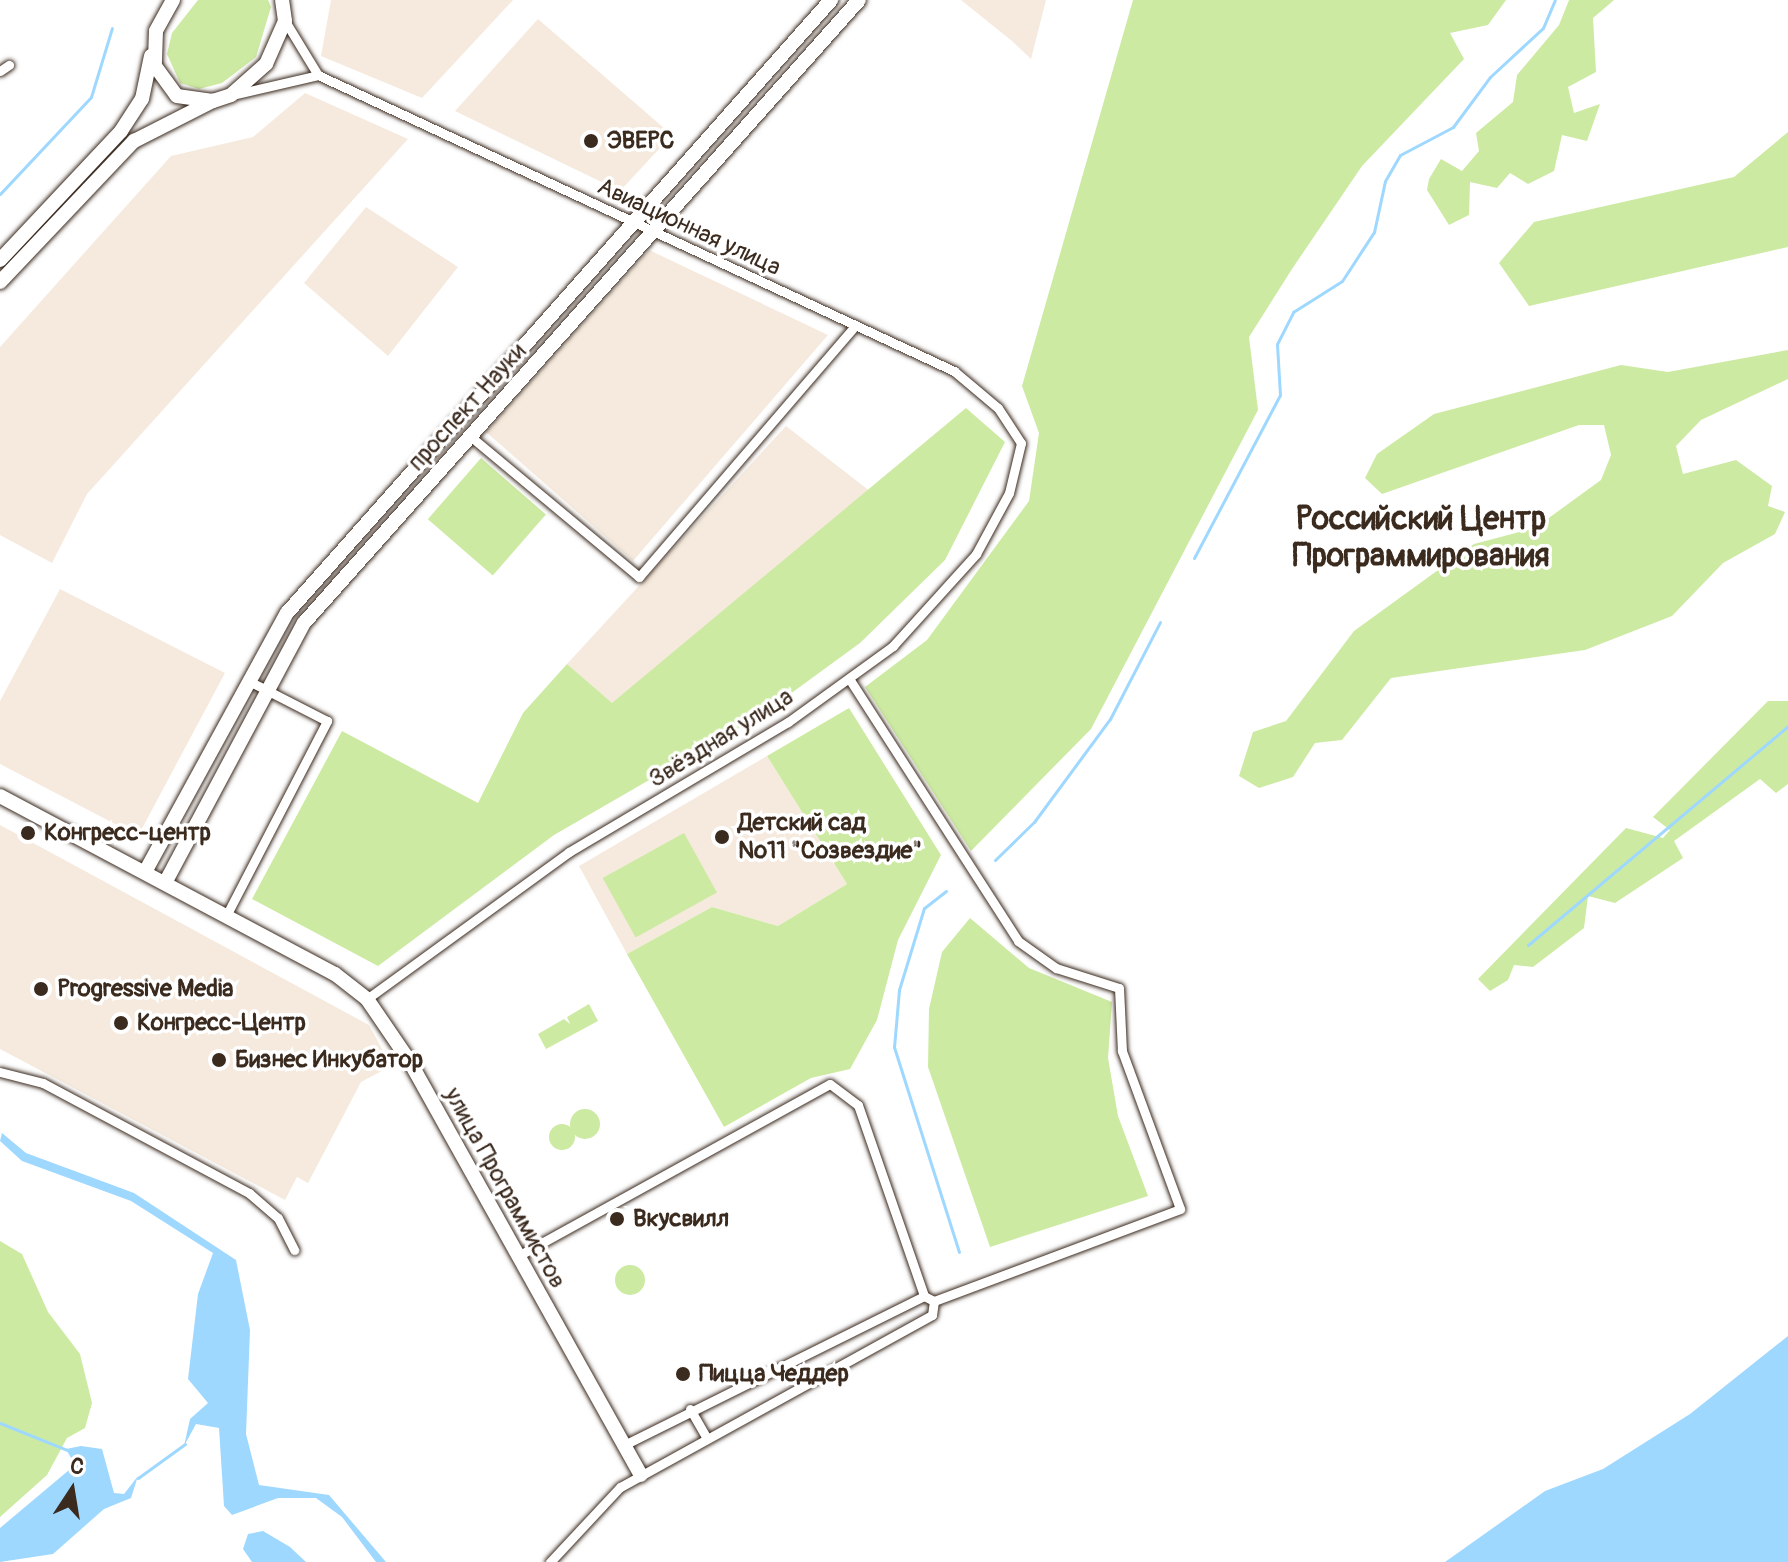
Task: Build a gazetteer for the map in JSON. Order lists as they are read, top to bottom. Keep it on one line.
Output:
{"streets":{"street":["Авиационная улица","проспект Науки","Звёздная улица","улица Программистов"]},"crossings":[["Авиационная улица","проспект Науки"],["Авиационная улица","Звёздная улица"],["проспект Науки","улица Программистов"],["Звёздная улица","улица Программистов"]],"districts":["Российский Центр Программирования"],"places":["ЭВЕРС","Конгресс-центр","Детский сад №11 \"Созвездие\"","Progressive Media","Конгресс-Центр","Бизнес Инкубатор","Вкусвилл","Пицца Чеддер"],"north":"top"}
